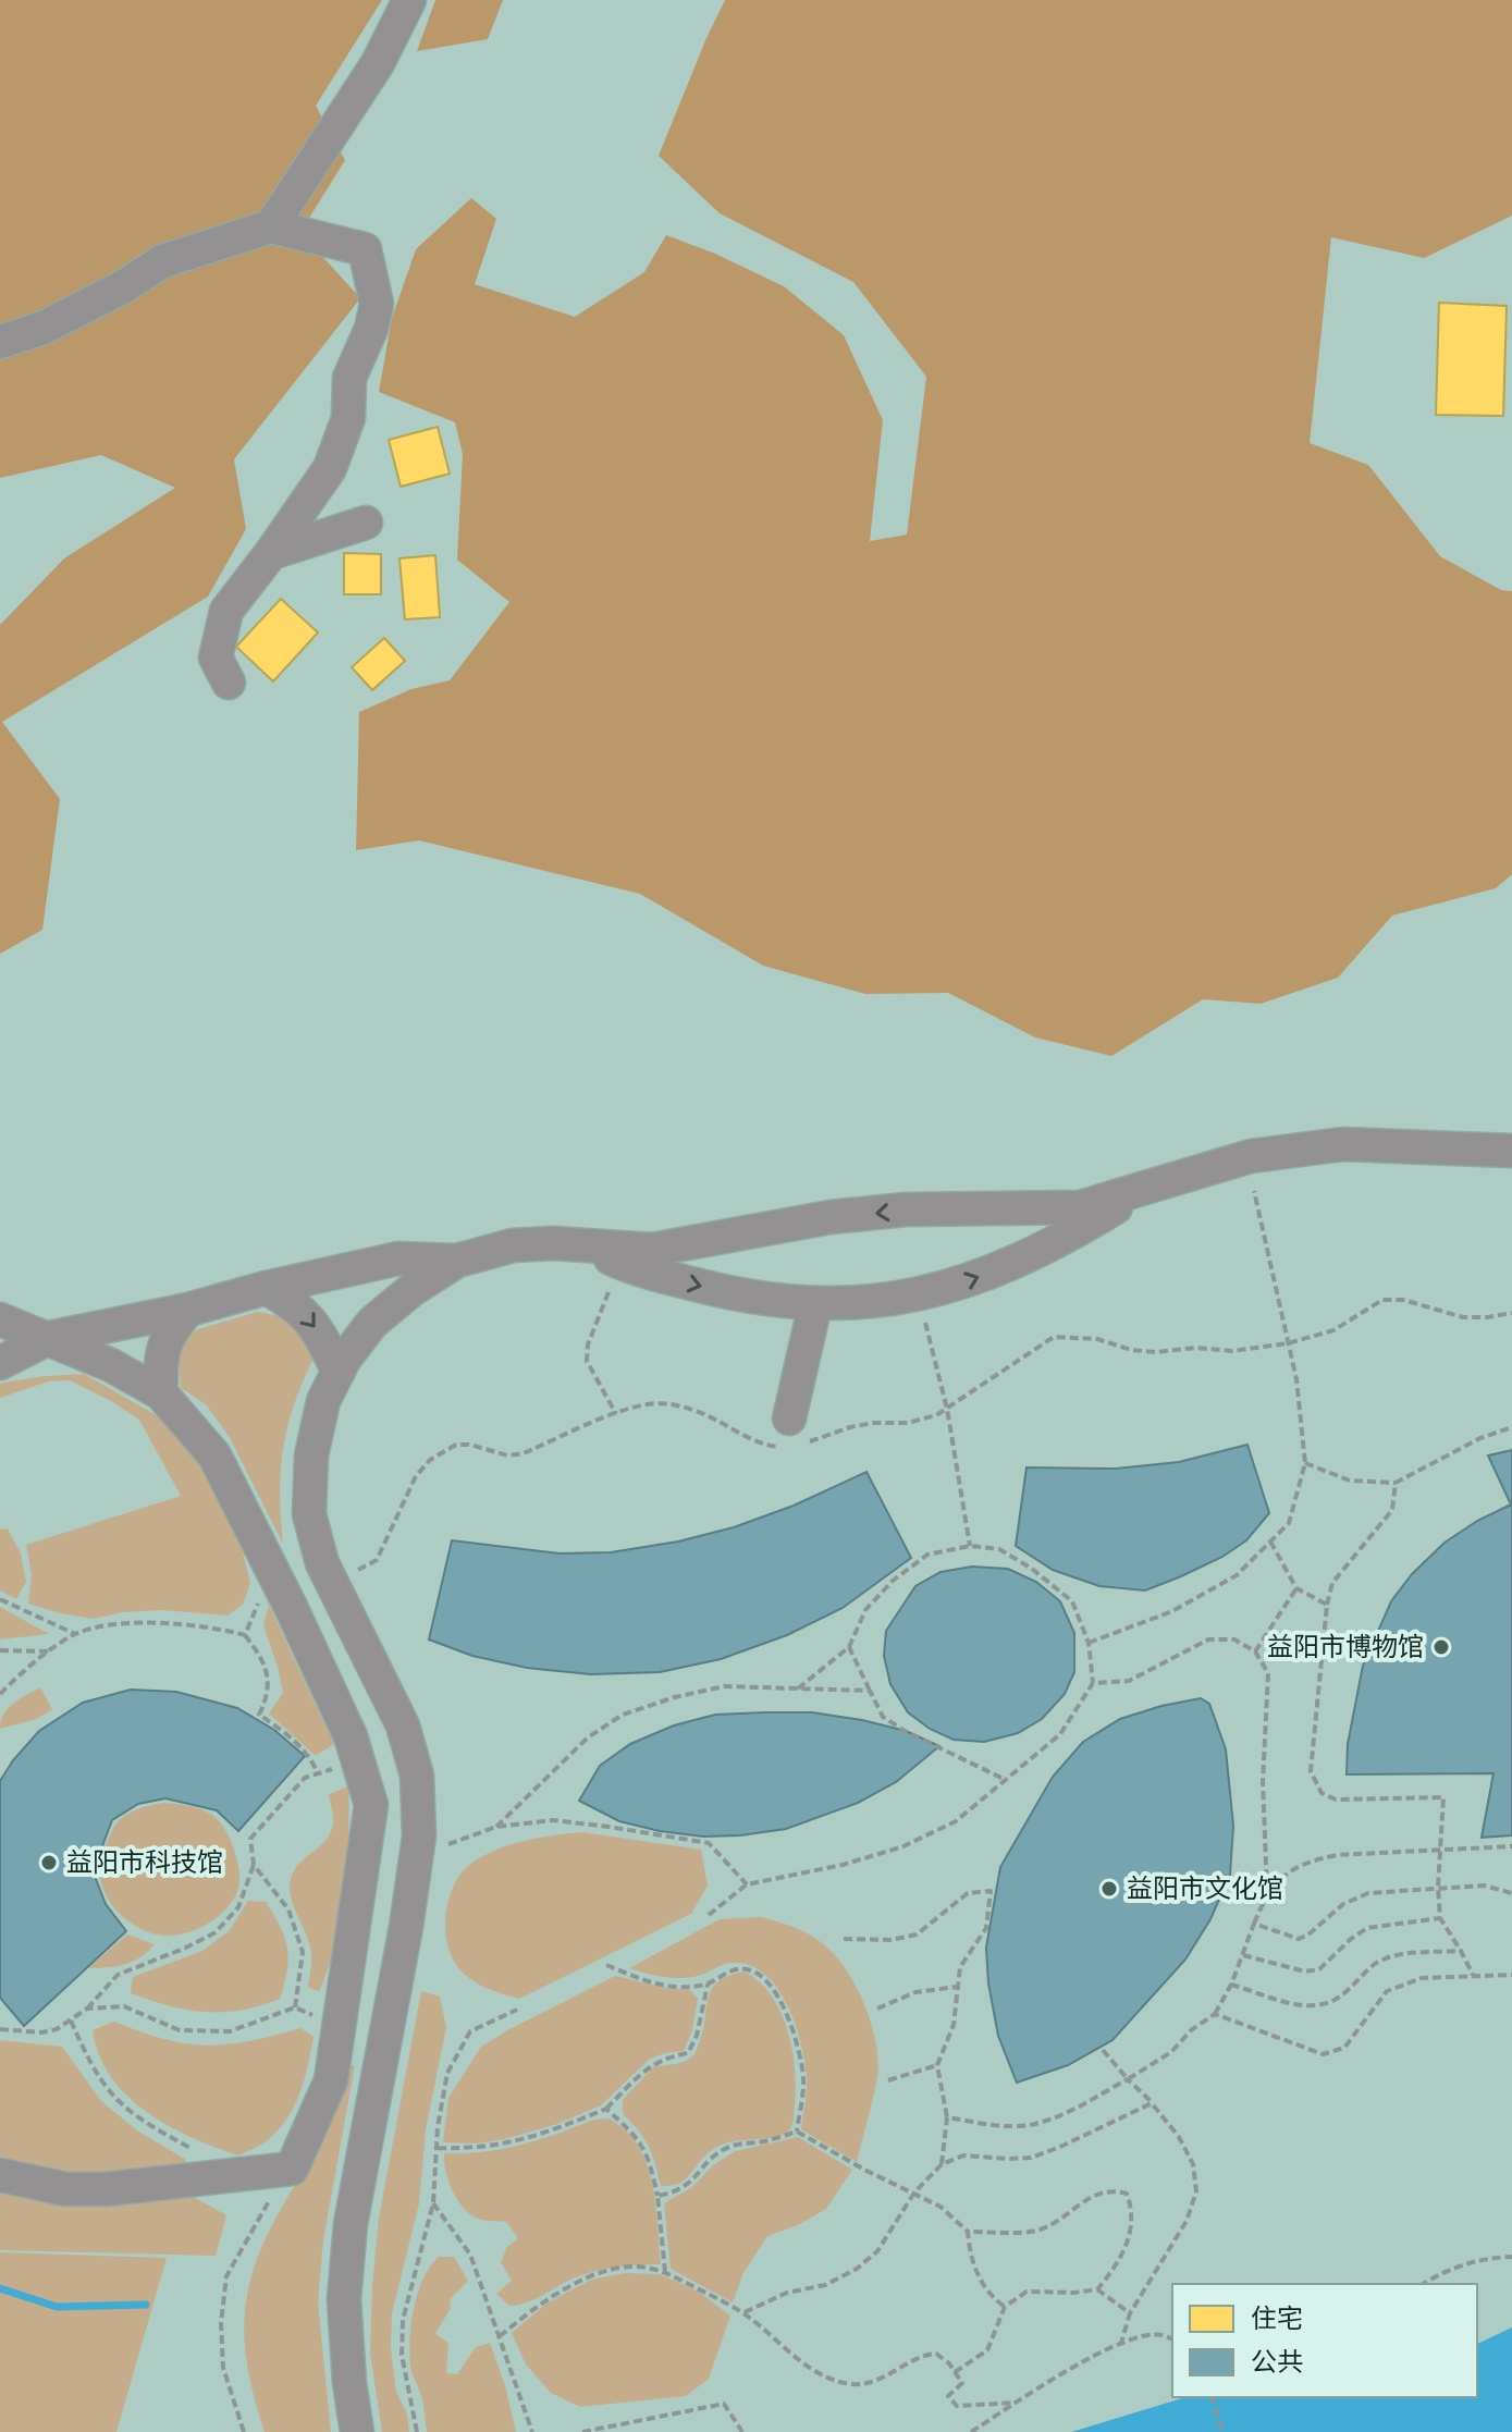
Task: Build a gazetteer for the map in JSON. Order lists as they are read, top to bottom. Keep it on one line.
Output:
{"places":["益阳市博物馆","益阳市科技馆","益阳市文化馆"],"legend":["住宅","公共"]}
